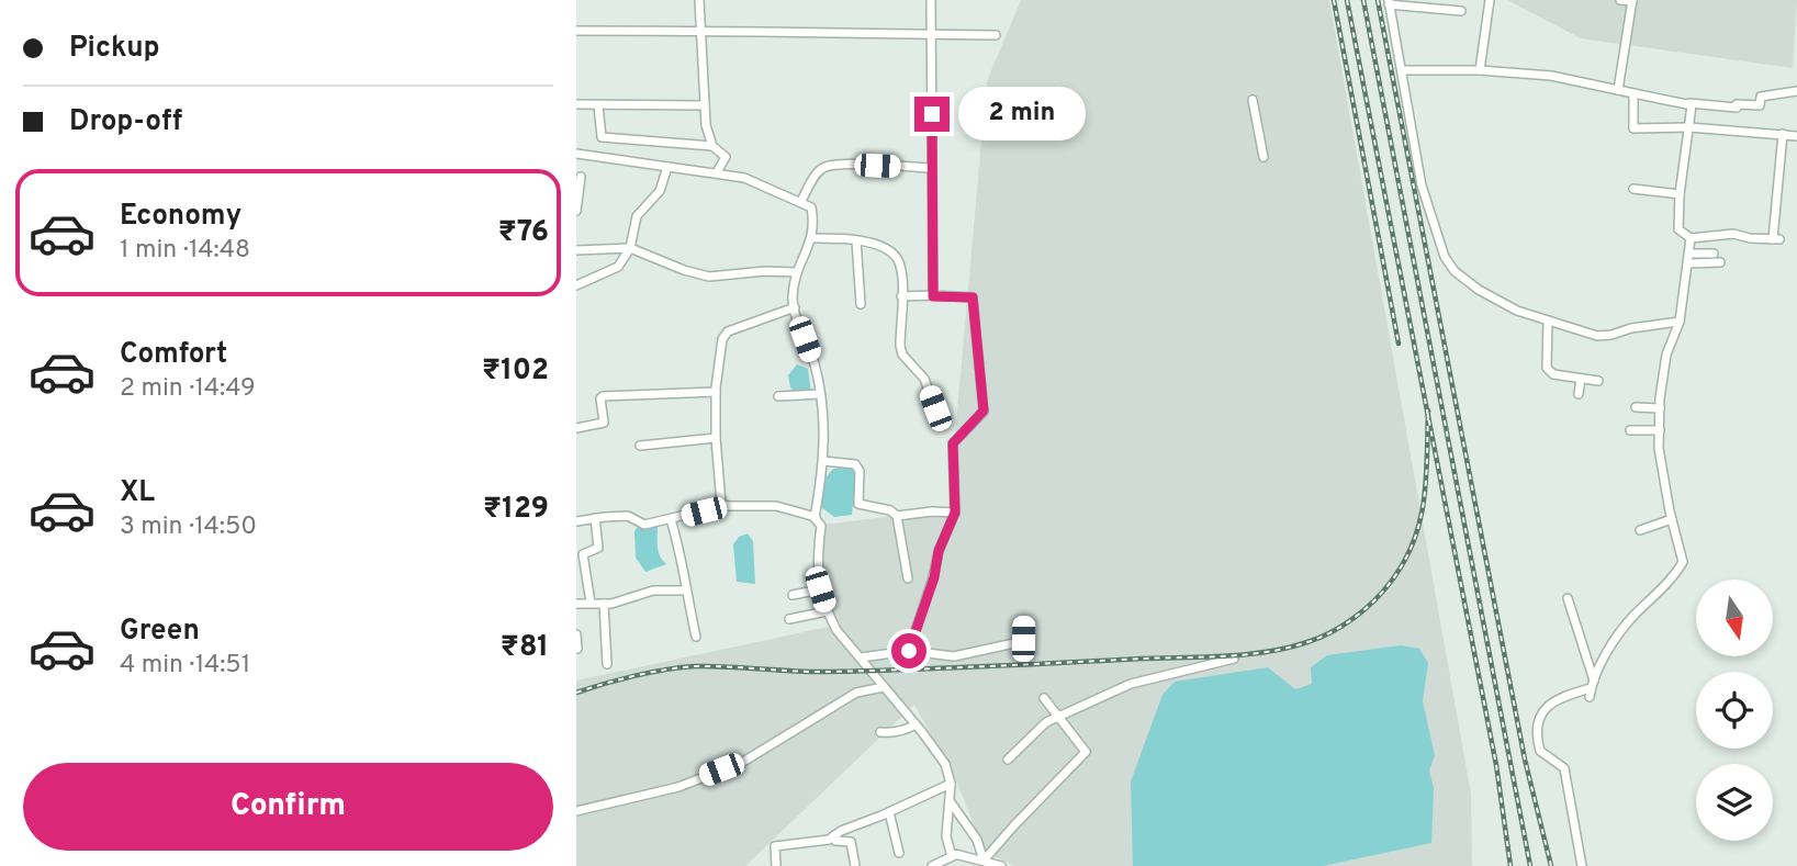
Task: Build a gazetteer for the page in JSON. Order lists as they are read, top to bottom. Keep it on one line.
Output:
{"north":"bottom","page":{"banner":["Pickup","Drop-off"],"bubble":"2 min","list":[{"name":"Economy","note":"1 min · 14:48","value":"₹76"},{"name":"Comfort","note":"2 min · 14:49","value":"₹102"},{"name":"XL","note":"3 min · 14:50","value":"₹129"},{"name":"Green","note":"4 min · 14:51","value":"₹81"}],"buttons":"Confirm"}}
